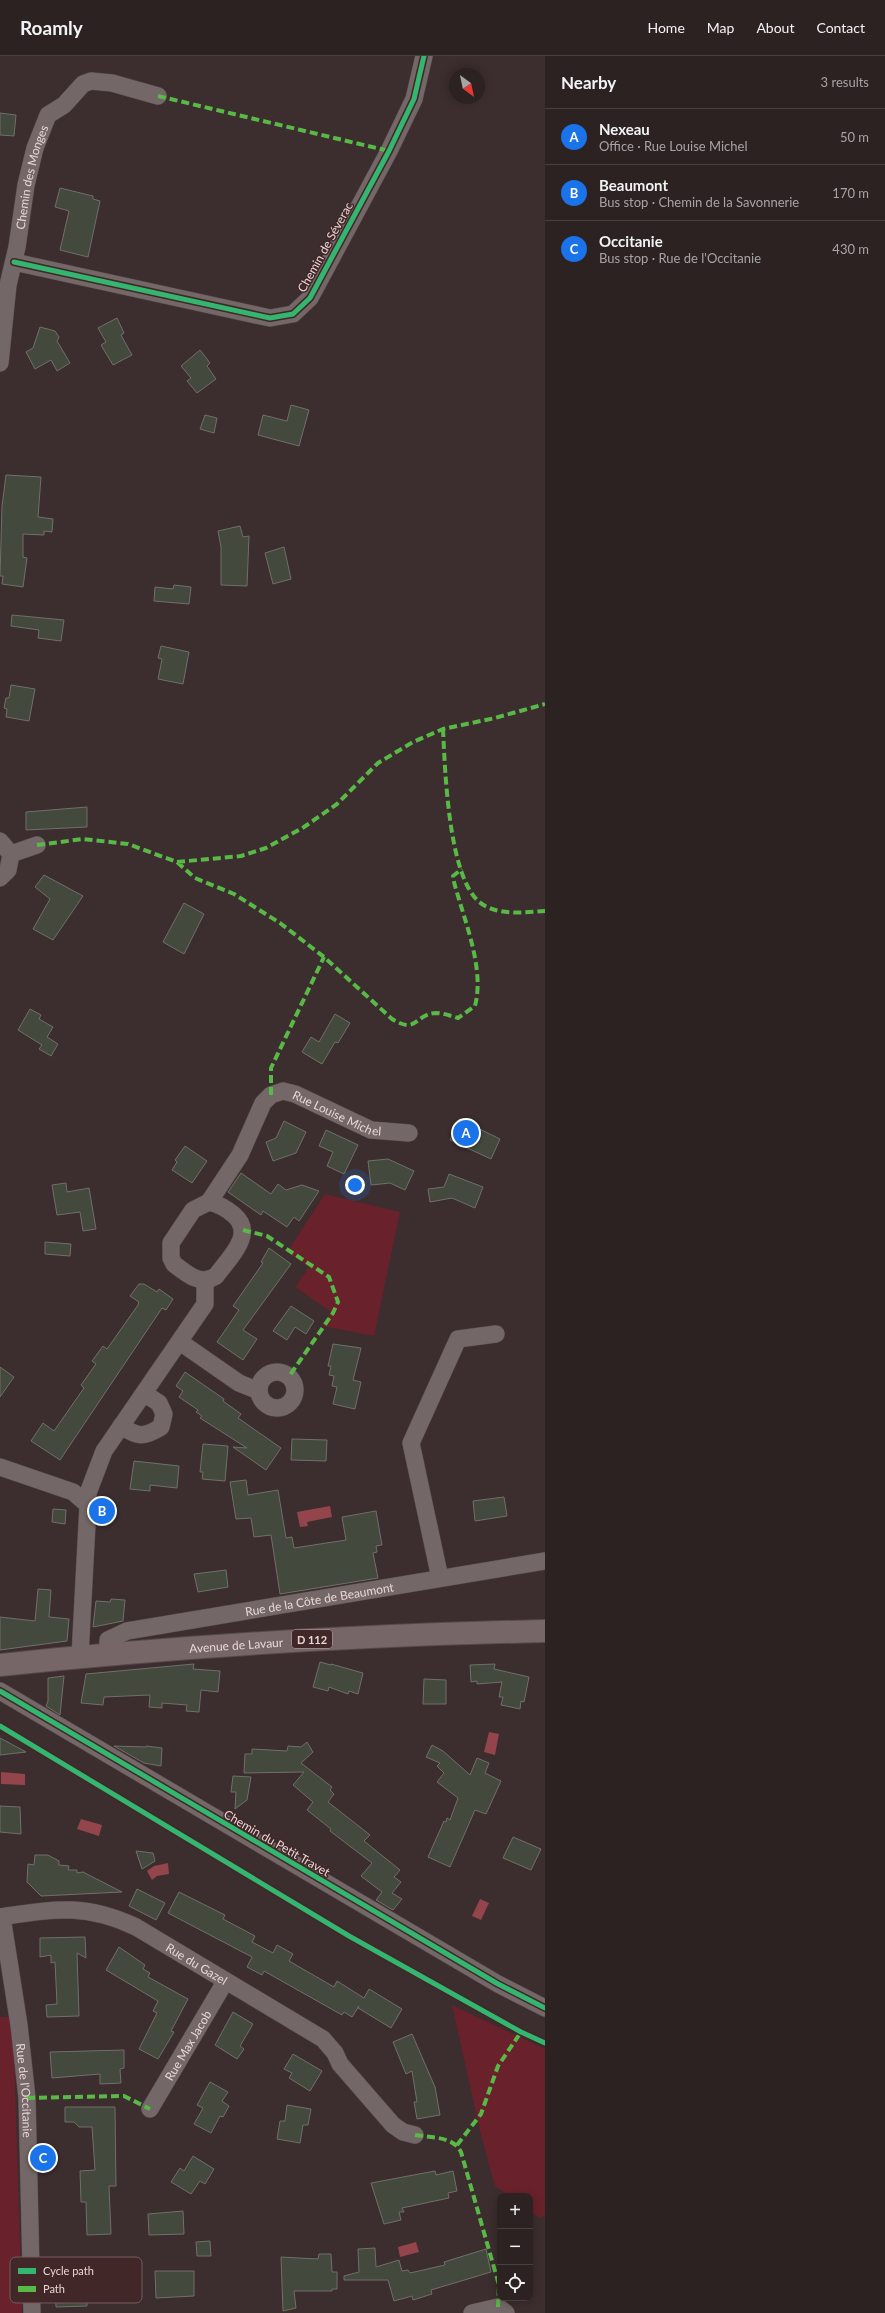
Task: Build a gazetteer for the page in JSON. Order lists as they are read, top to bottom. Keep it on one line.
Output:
{"streets":{"main road":["D 112","Avenue de Lavaur"],"street":["Chemin des Monges","Chemin de Séverac","Rue Louise Michel","Rue de la Côte de Beaumont","Chemin du Petit Travet","Rue du Gazel","Rue Max Jacob","Rue de l'Occitanie"]},"crossings":[["Chemin des Monges","Chemin de Séverac"],["Rue de la Côte de Beaumont","Avenue de Lavaur"],["Rue du Gazel","Rue Max Jacob"],["Rue du Gazel","Rue de l'Occitanie"]],"legend":["Cycle path","Path"],"north":"bottom right","page":{"header":"Roamly","nav":["Home","Map","About","Contact"],"heading":["Nearby","3 results"],"list":[{"mark":"A","name":"Nexeau","note":"Office · Rue Louise Michel","value":"50 m"},{"mark":"B","name":"Beaumont","note":"Bus stop · Chemin de la Savonnerie","value":"170 m"},{"mark":"C","name":"Occitanie","note":"Bus stop · Rue de l'Occitanie","value":"430 m"}],"pins":["A","B","C"],"map_buttons":["+","−"]}}
